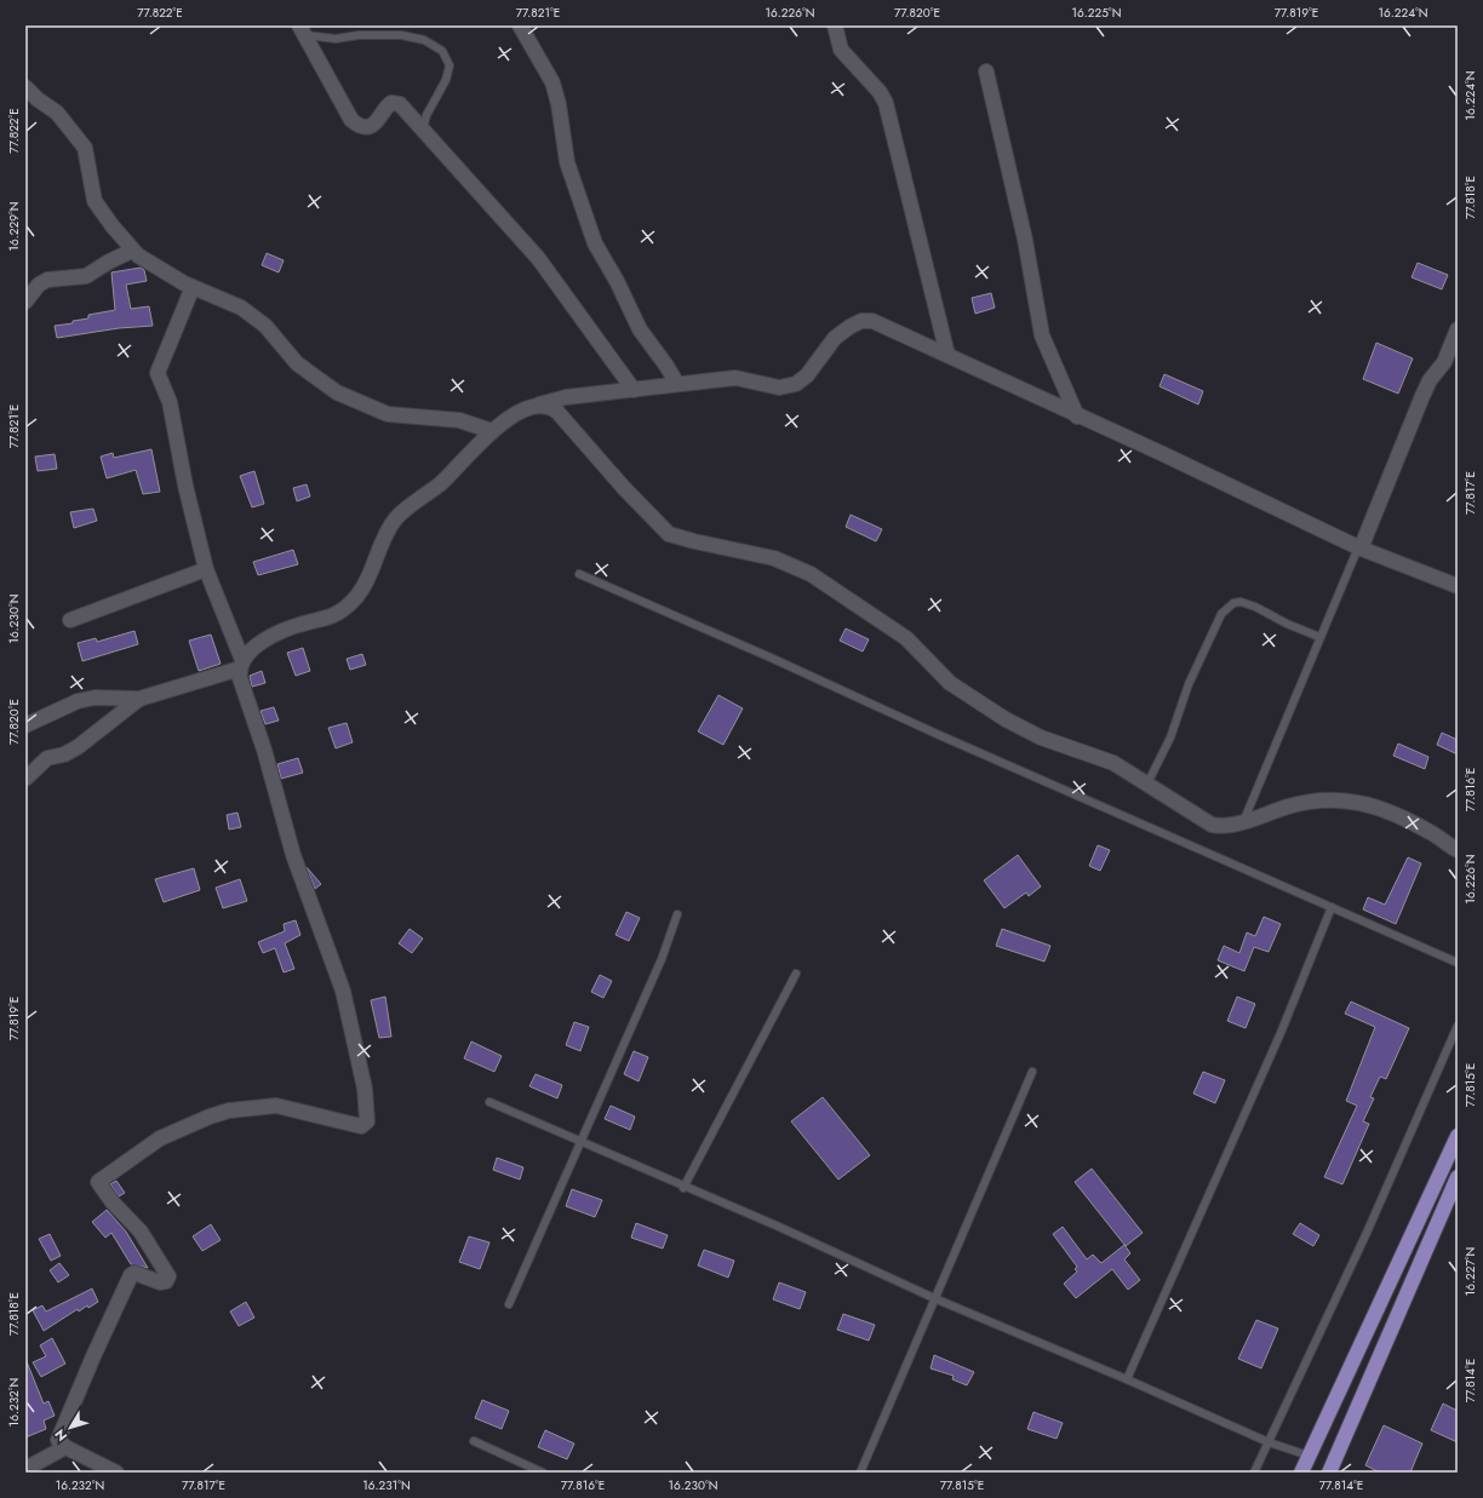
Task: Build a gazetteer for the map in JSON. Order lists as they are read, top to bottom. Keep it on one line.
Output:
{"north":"bottom left","coordinates":["77.822°E","77.821°E","16.226°N","77.820°E","16.225°N","77.819°E","16.224°N","77.818°E","16.229°N","77.817°E","16.230°N","77.816°E","77.815°E","16.227°N","77.814°E","16.232°N","16.231°N"]}
